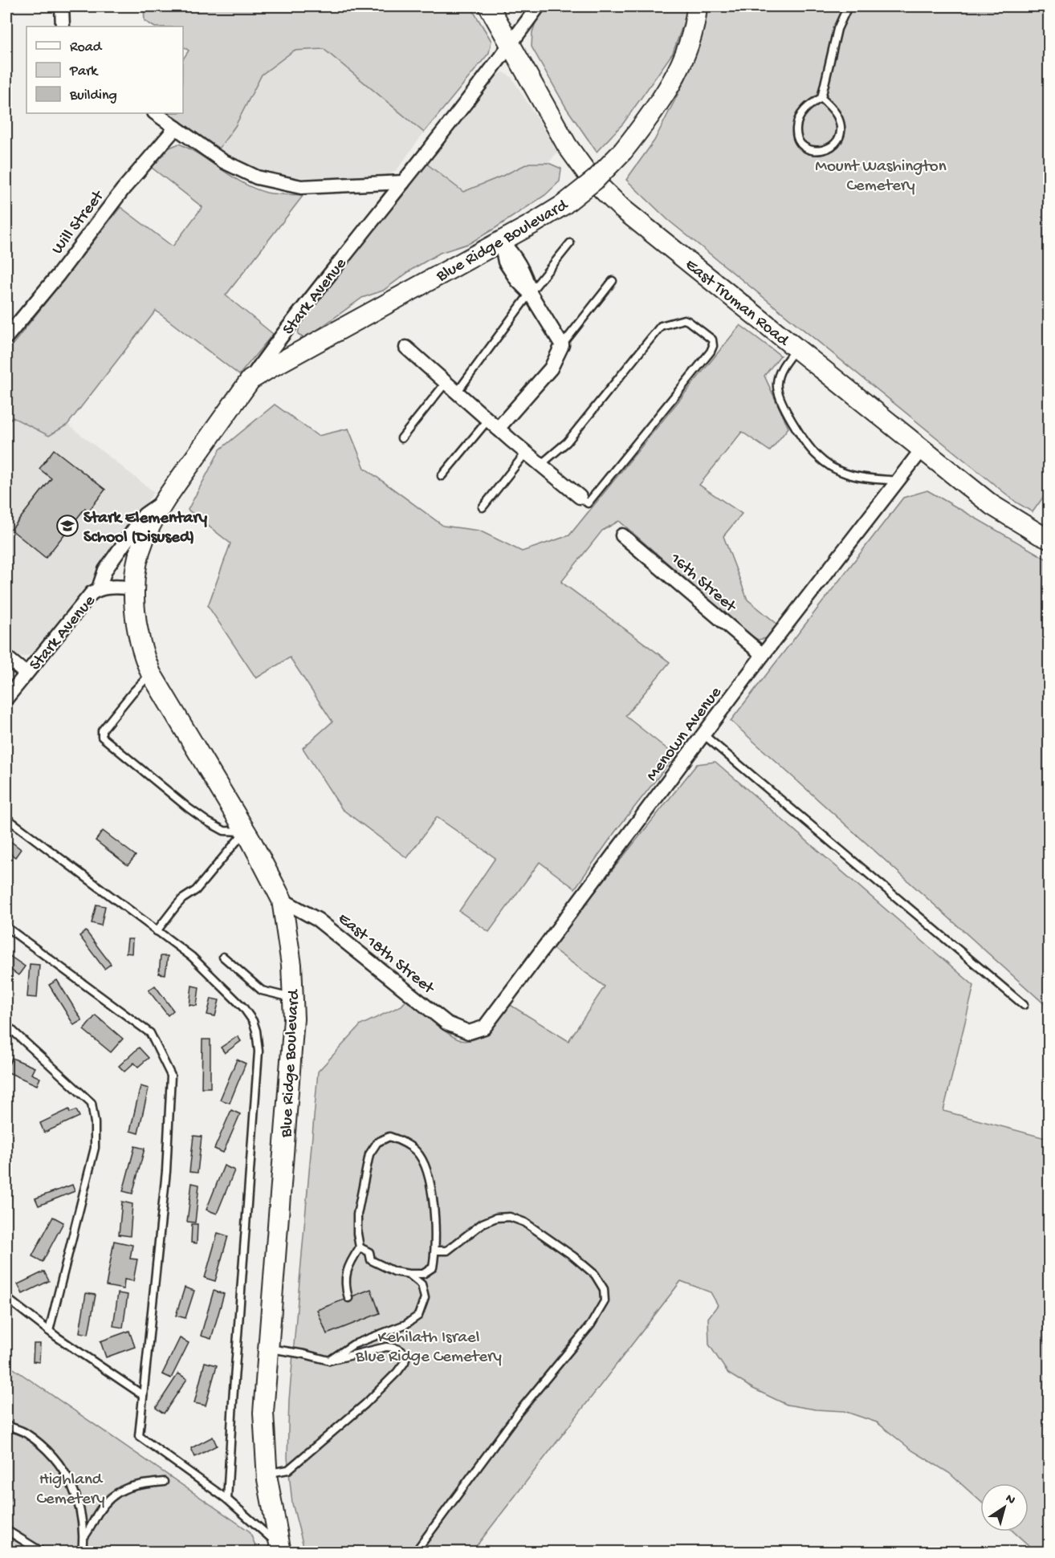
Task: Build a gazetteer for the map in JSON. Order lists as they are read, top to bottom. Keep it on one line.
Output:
{"streets":{"main road":["Blue Ridge Boulevard","Stark Avenue","East Truman Road"],"street":["Will Street","16th Street","Menown Avenue","East 18th Street"]},"crossings":[["Blue Ridge Boulevard","Stark Avenue"],["Blue Ridge Boulevard","East 18th Street"],["Stark Avenue","East Truman Road"],["East Truman Road","Menown Avenue"],["16th Street","Menown Avenue"],["Menown Avenue","East 18th Street"]],"parks":["Mount Washington Cemetery","Kehilath Israel Blue Ridge Cemetery","Highland Cemetery"],"places":{"school or university":["Stark Elementary School (Disused)"]},"legend":["Road","Park","Building"],"north":"top right"}
